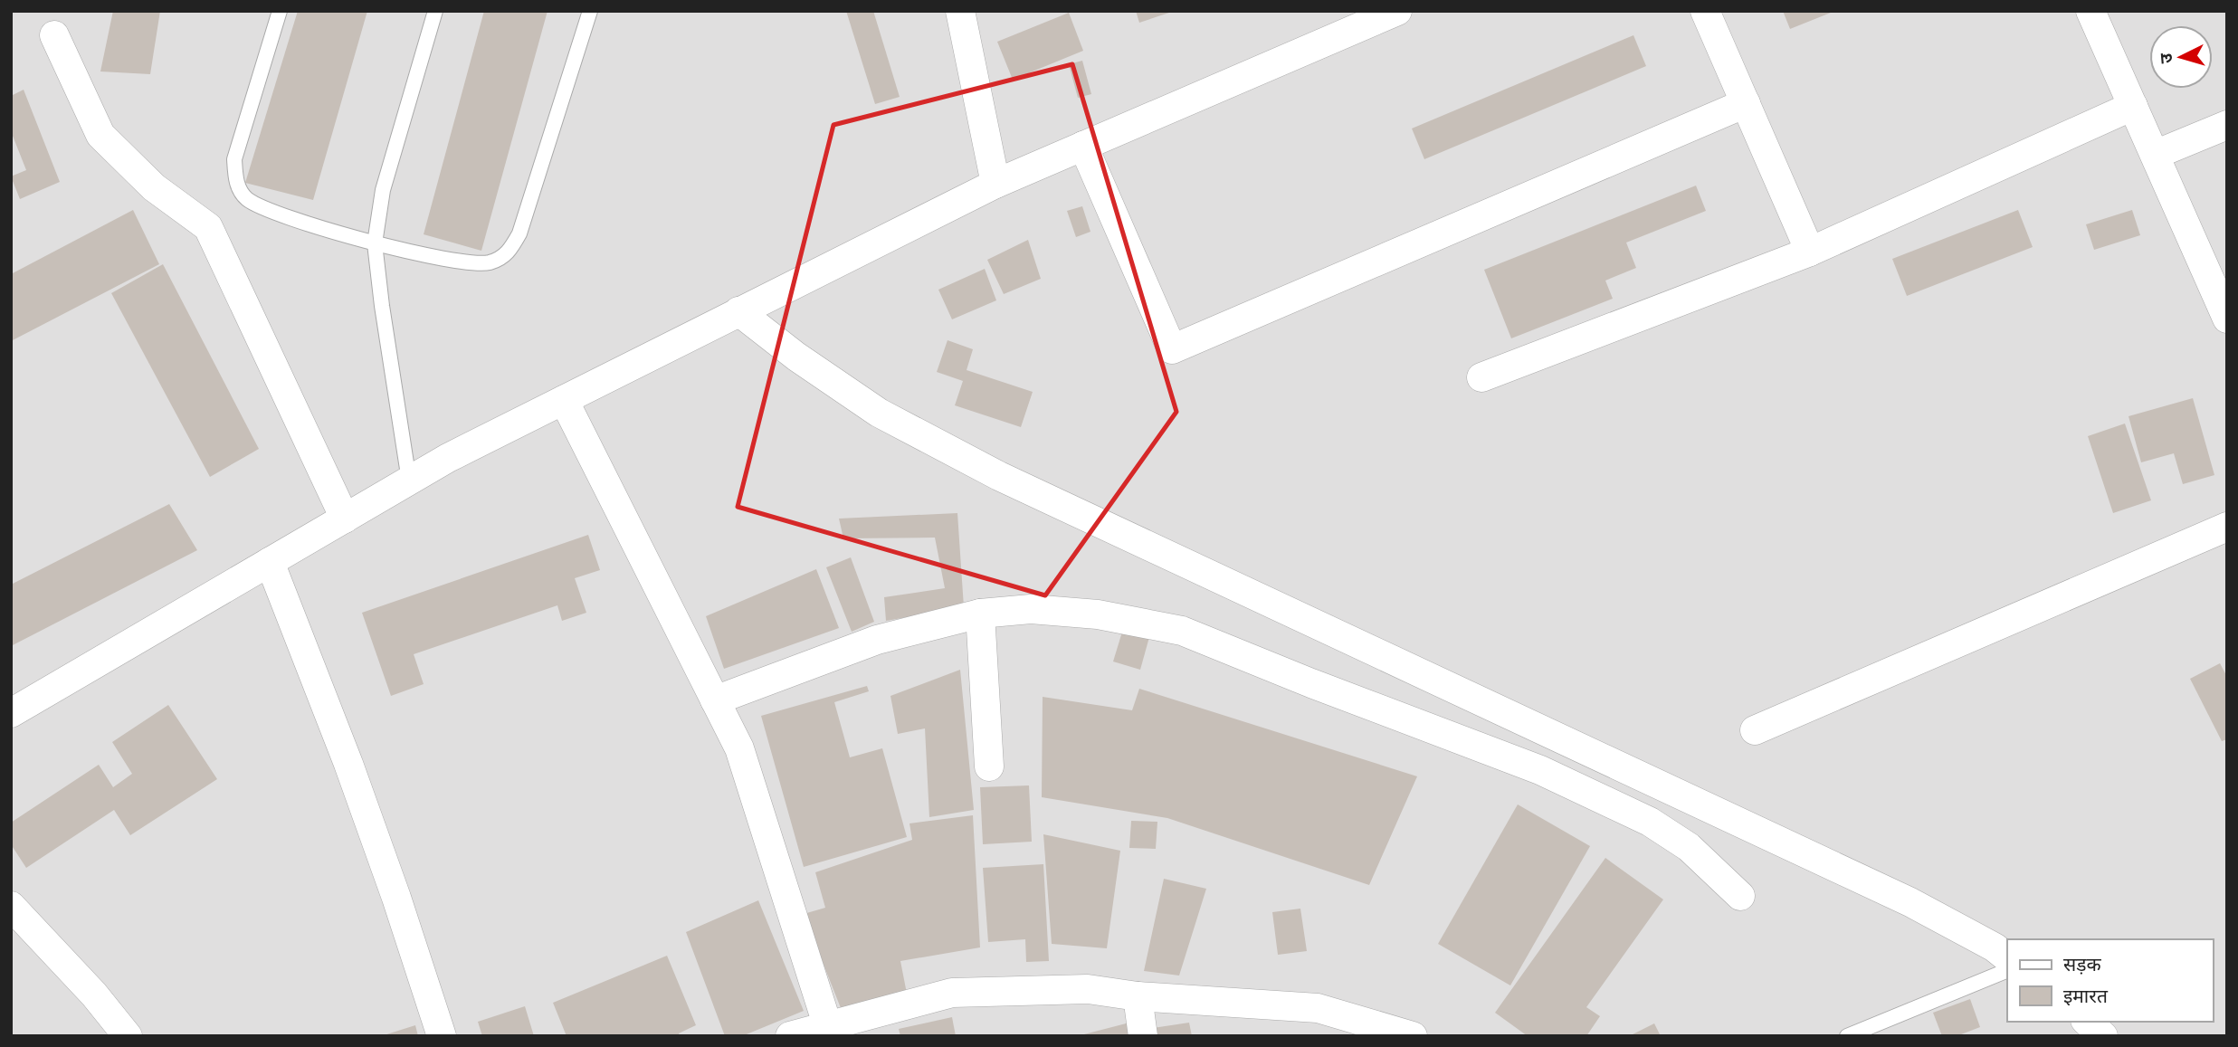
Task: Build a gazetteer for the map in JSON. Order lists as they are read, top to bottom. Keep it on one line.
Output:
{"legend":["सड़क","इमारत"],"north":"left"}
